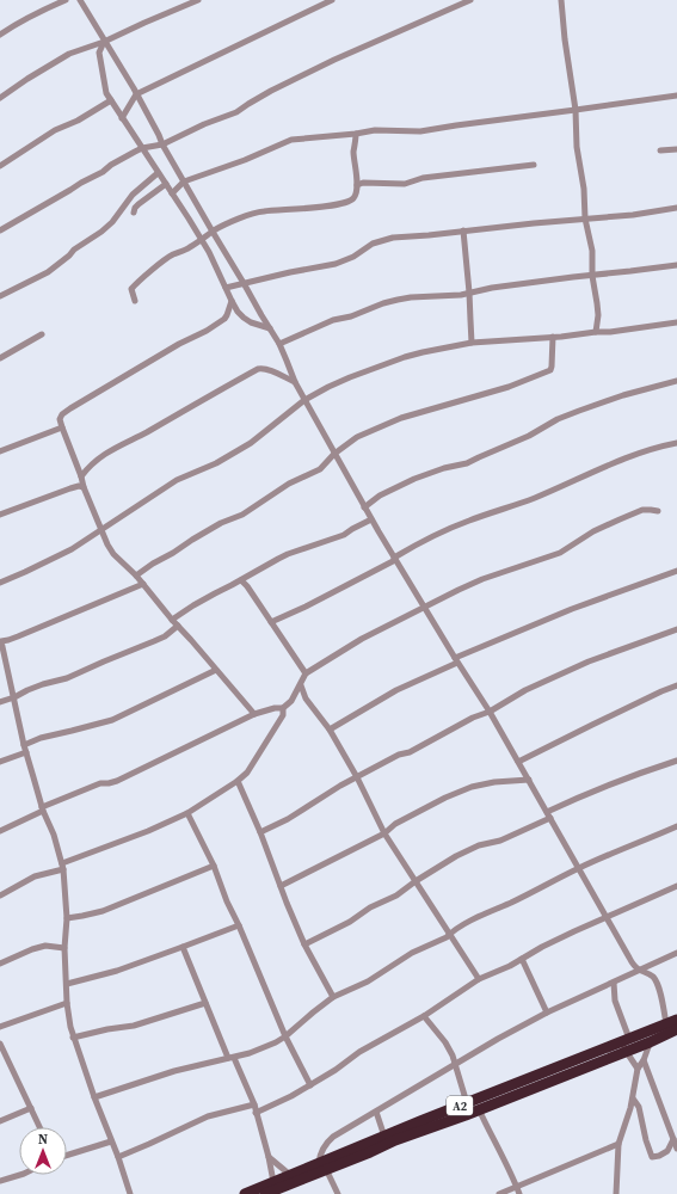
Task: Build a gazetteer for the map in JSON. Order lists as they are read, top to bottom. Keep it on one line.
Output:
{"streets":{"highway":["A2"]},"north":"top"}
